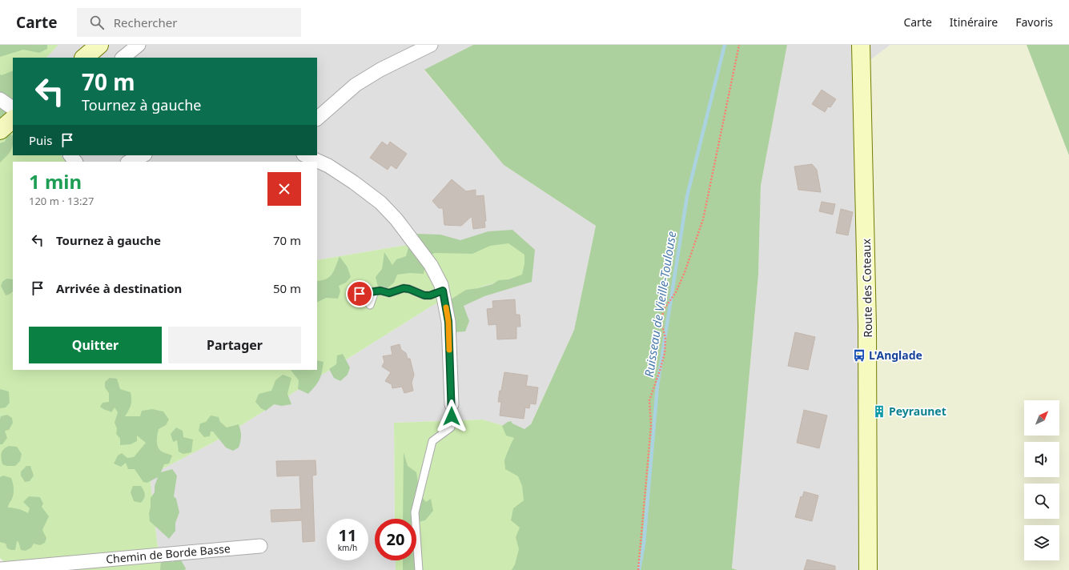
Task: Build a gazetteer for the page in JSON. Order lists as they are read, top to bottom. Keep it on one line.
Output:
{"streets":{"street":["Route des Coteaux","Chemin de Borde Basse"]},"water":["Ruisseau de Vieille-Toulouse"],"places":{"bus stop":["L'Anglade"],"building":["Peyraunet"]},"north":"top right","page":{"header":"Carte","search":"Rechercher","nav":["Carte","Itinéraire","Favoris"],"turn":["70 m","Tournez à gauche"],"then":"Puis","heading":["1 min","120 m · 13:27"],"list":[{"name":"Tournez à gauche","value":"70 m"},{"name":"Arrivée à destination","value":"50 m"}],"buttons":["Quitter","Partager"],"speed":"11 km/h","limit":"20"}}
